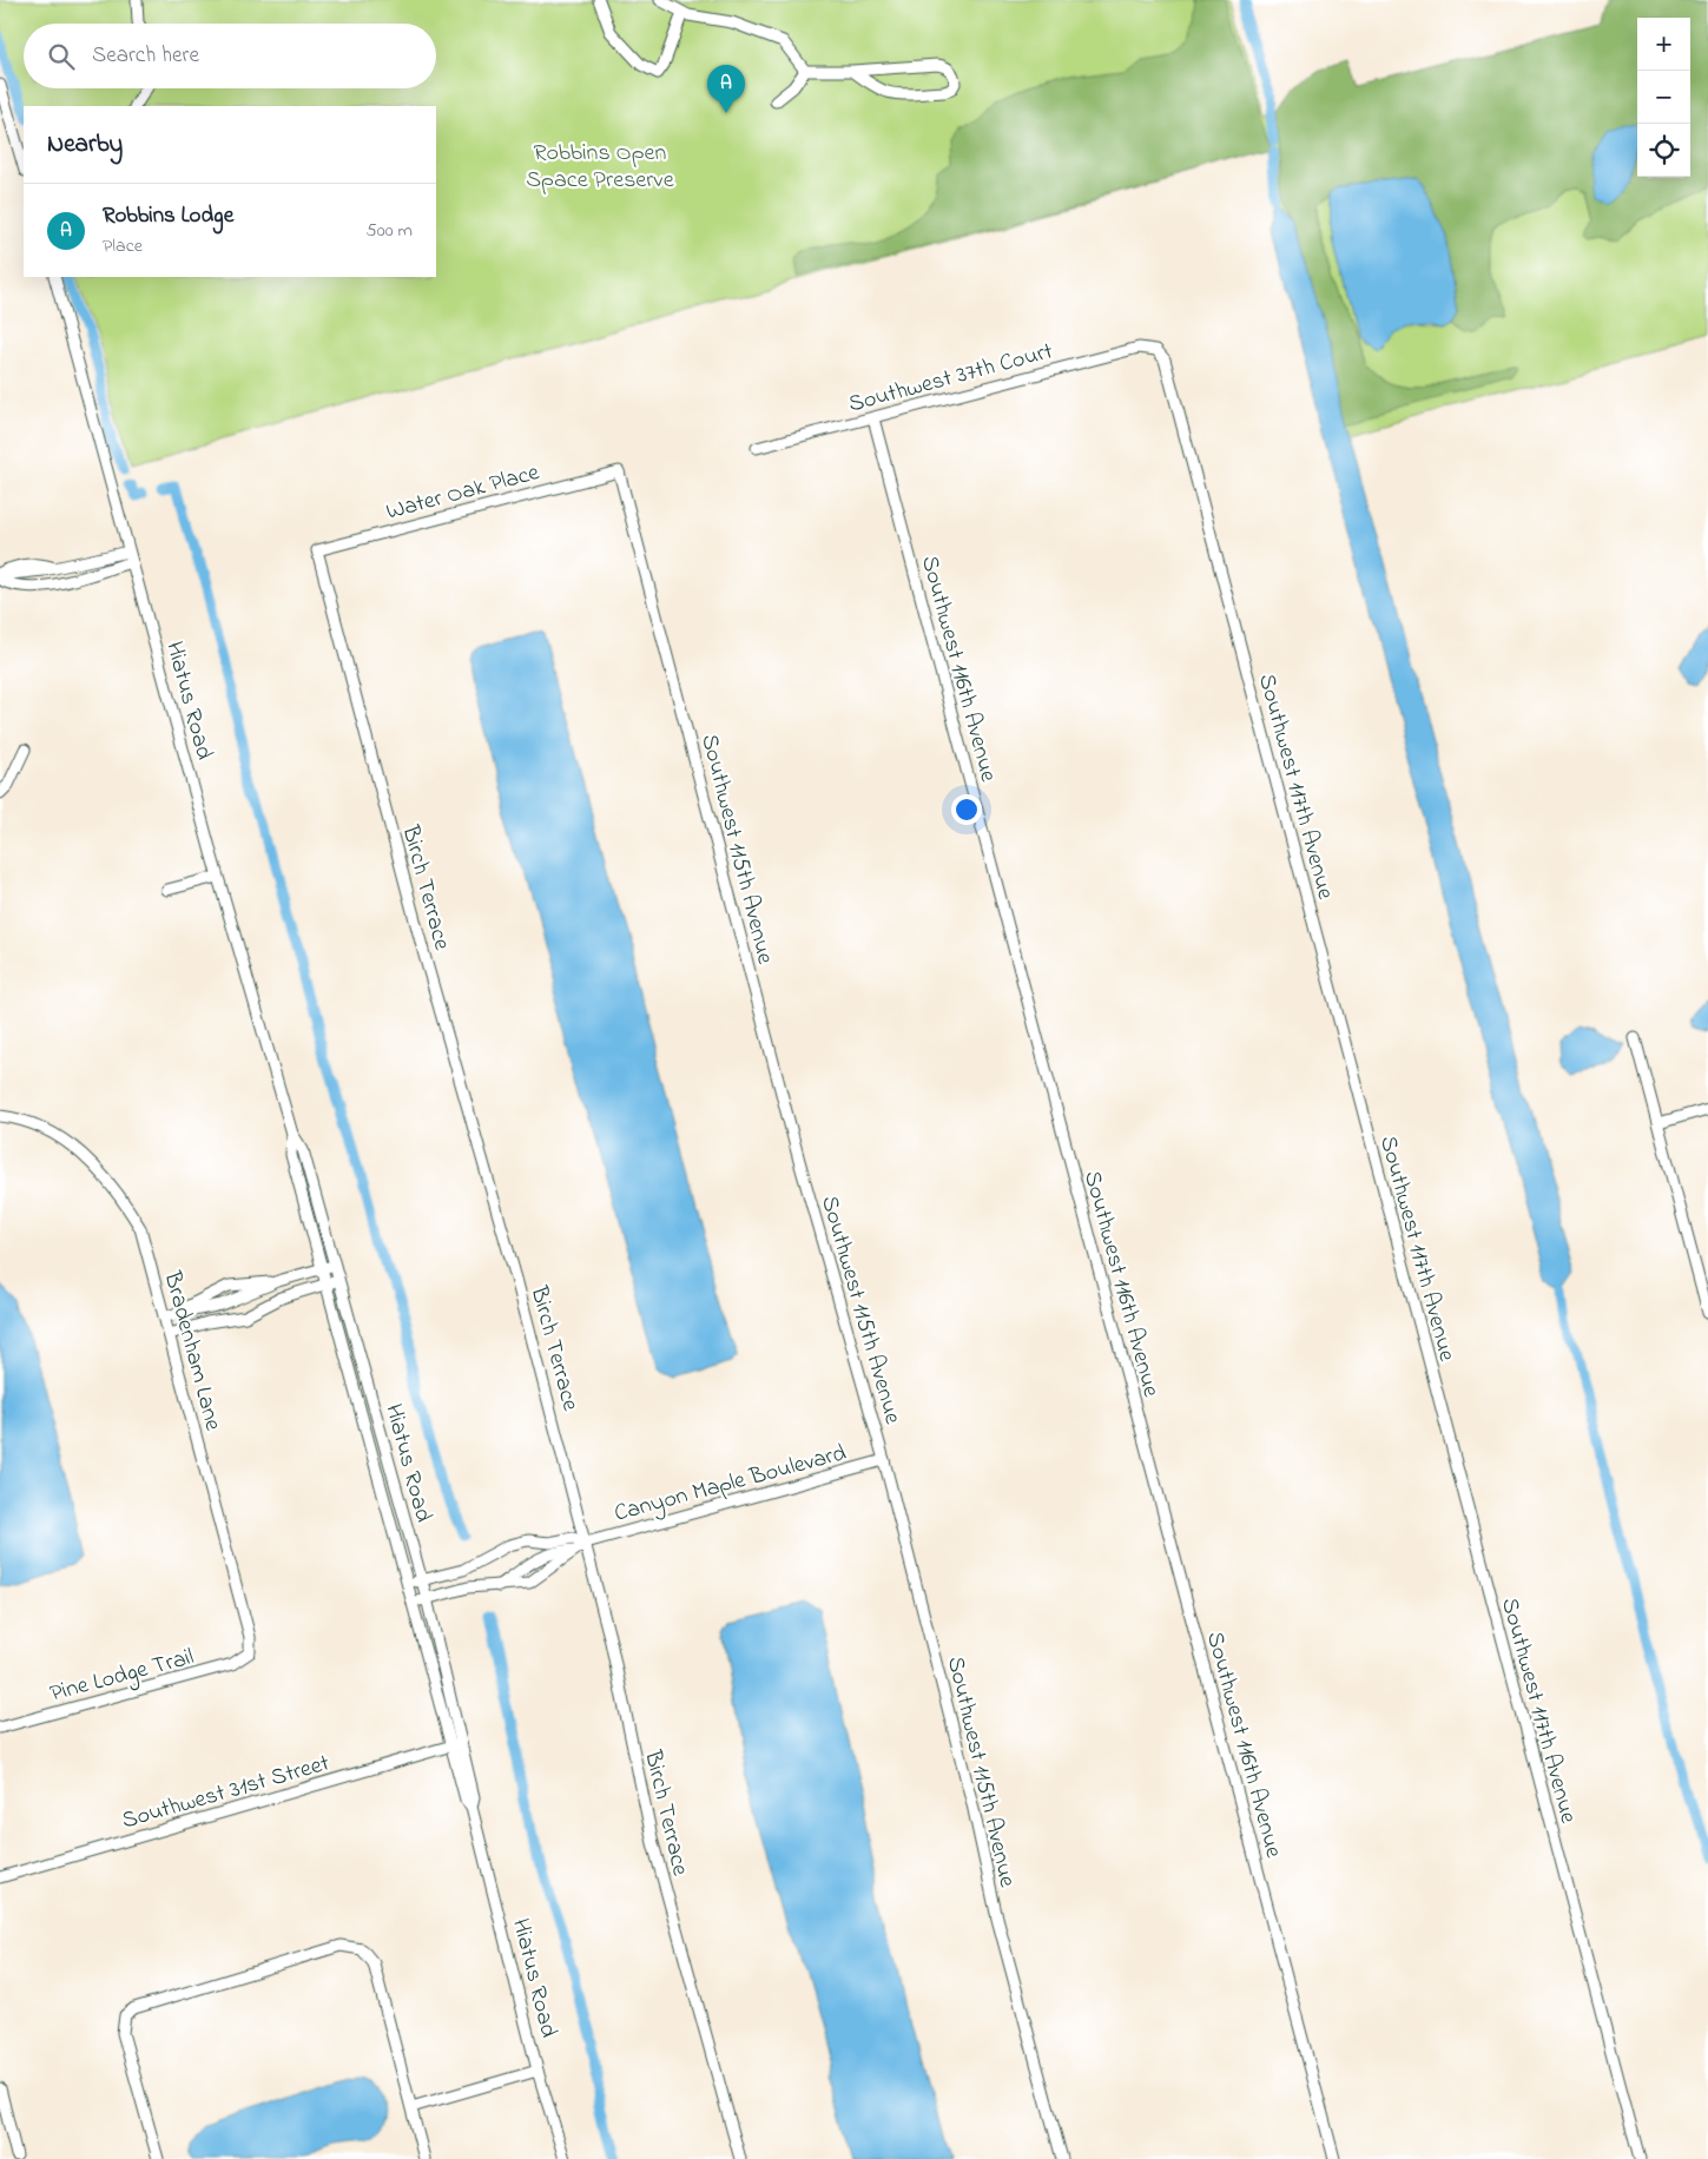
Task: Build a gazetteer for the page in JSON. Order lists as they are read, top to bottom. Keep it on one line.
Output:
{"streets":{"street":["Southwest 37th Court","Water Oak Place","Southwest 116th Avenue","Hiatus Road","Southwest 117th Avenue","Southwest 115th Avenue","Birch Terrace","Bradenham Lane","Canyon Maple Boulevard","Pine Lodge Trail","Southwest 31st Street"]},"crossings":[["Southwest 37th Court","Southwest 116th Avenue"],["Southwest 37th Court","Southwest 117th Avenue"],["Water Oak Place","Southwest 115th Avenue"],["Water Oak Place","Birch Terrace"],["Hiatus Road","Canyon Maple Boulevard"],["Hiatus Road","Southwest 31st Street"],["Southwest 115th Avenue","Canyon Maple Boulevard"],["Birch Terrace","Canyon Maple Boulevard"],["Bradenham Lane","Pine Lodge Trail"]],"parks":["Robbins Open Space Preserve"],"page":{"map_buttons":["+","−"],"search":"Search here","pins":"A","heading":"Nearby","list":[{"mark":"A","name":"Robbins Lodge","note":"Place","value":"500 m"}]}}
